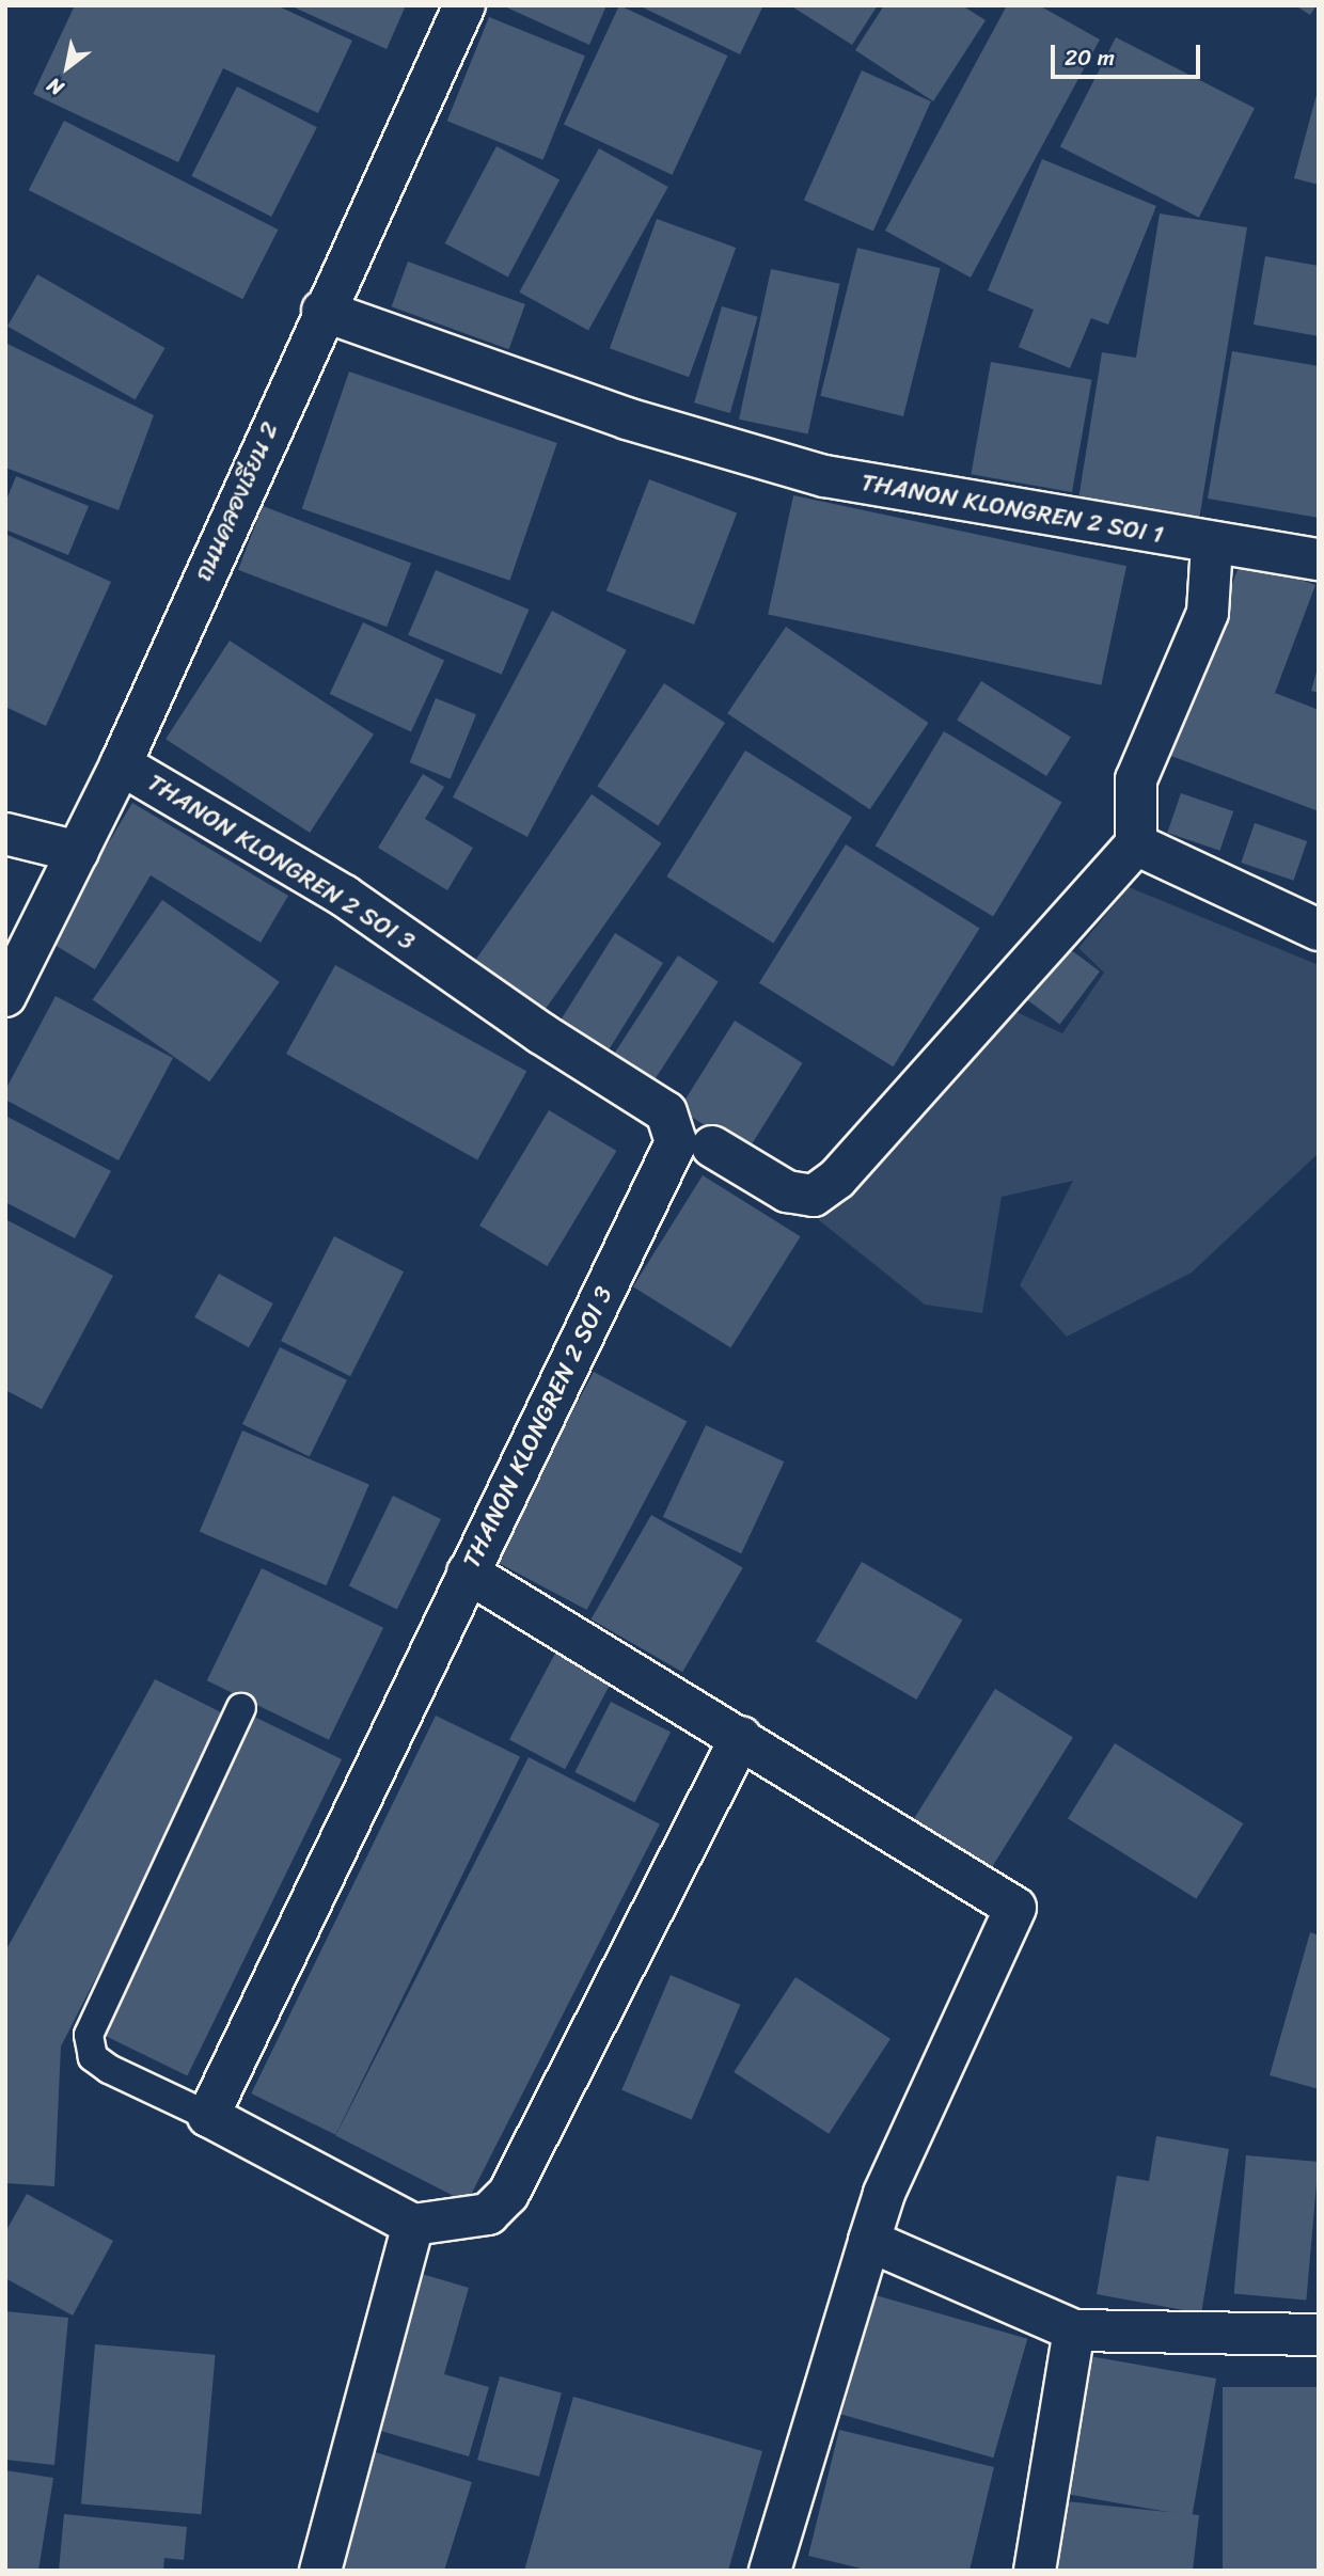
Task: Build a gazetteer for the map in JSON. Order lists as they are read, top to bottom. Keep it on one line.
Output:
{"streets":{"street":["ถนนคลองเรียน 2","THANON KLONGREN 2 SOI 1","THANON KLONGREN 2 SOI 3"]},"crossings":[["ถนนคลองเรียน 2","THANON KLONGREN 2 SOI 1"],["ถนนคลองเรียน 2","THANON KLONGREN 2 SOI 3"]],"scale_bar":"20 m","north":"bottom left"}
